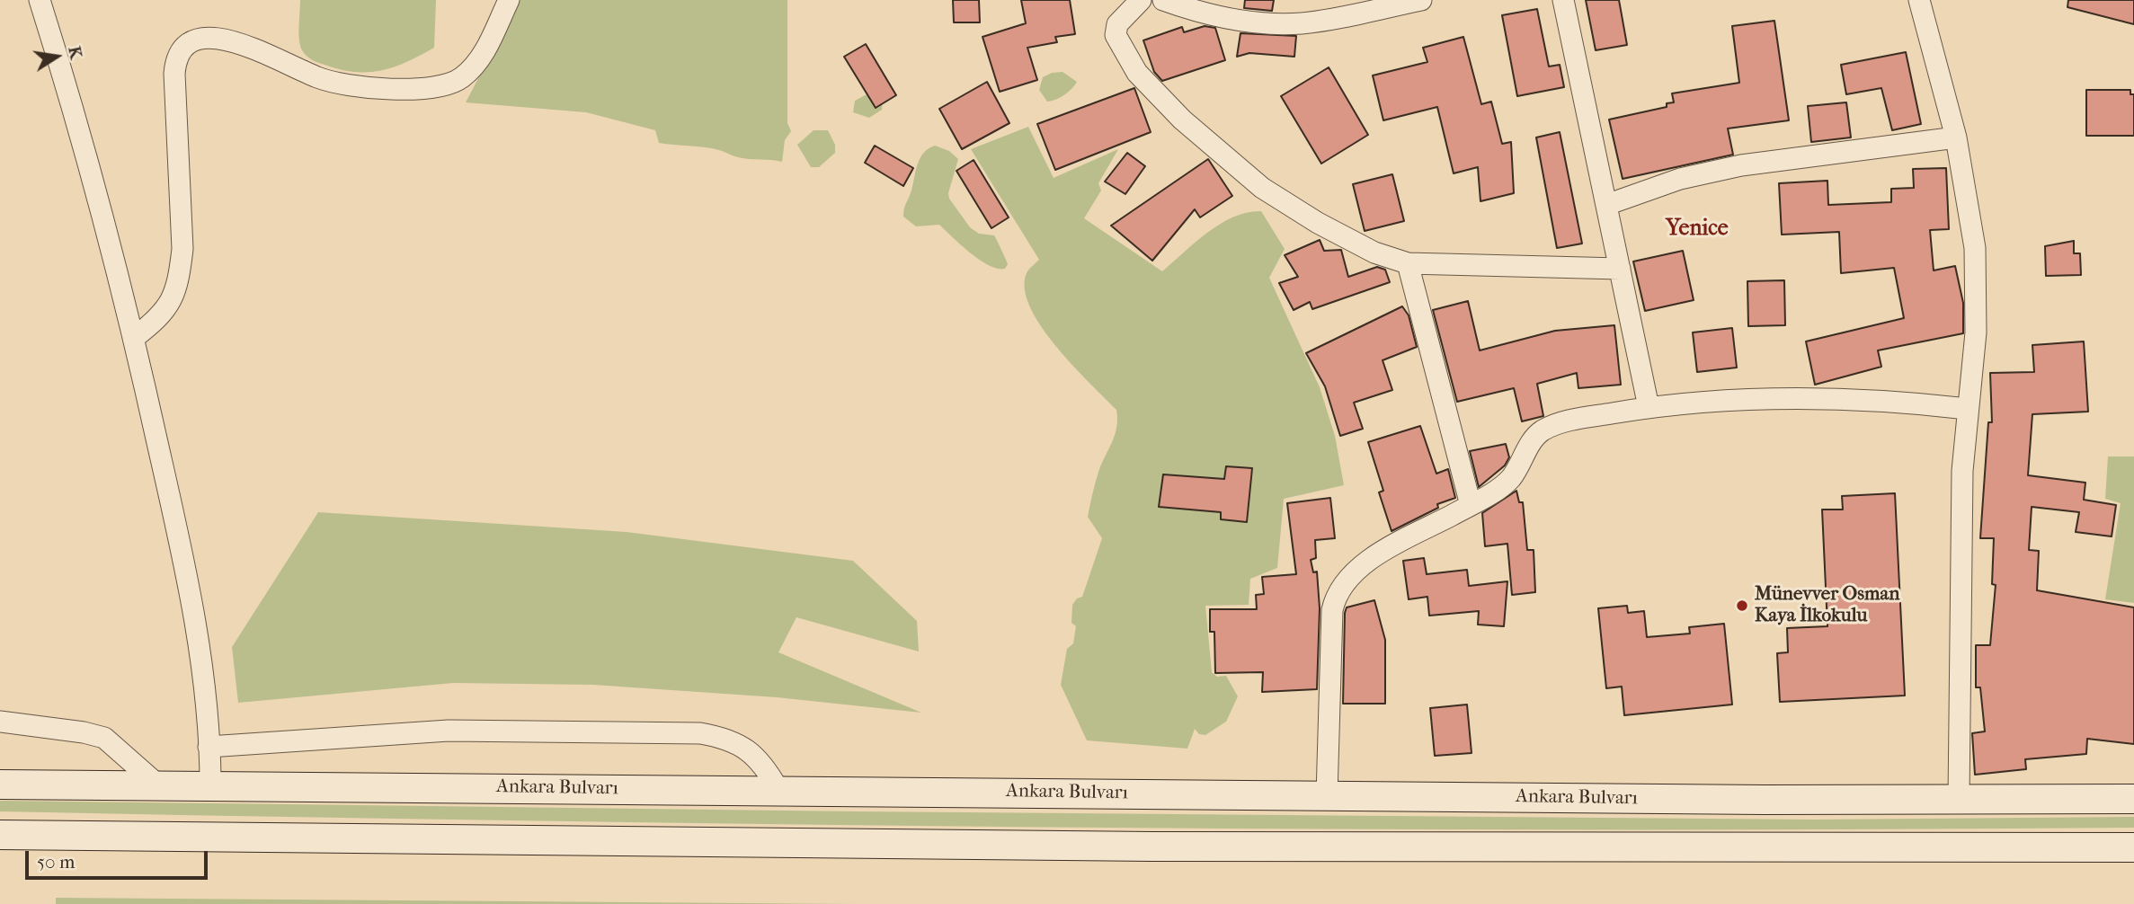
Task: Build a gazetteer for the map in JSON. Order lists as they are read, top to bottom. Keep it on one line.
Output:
{"streets":{"main road":["Ankara Bulvarı"]},"districts":["Yenice"],"places":["Münevver Osman Kaya İlkokulu"],"scale_bar":"50 m","north":"right"}
